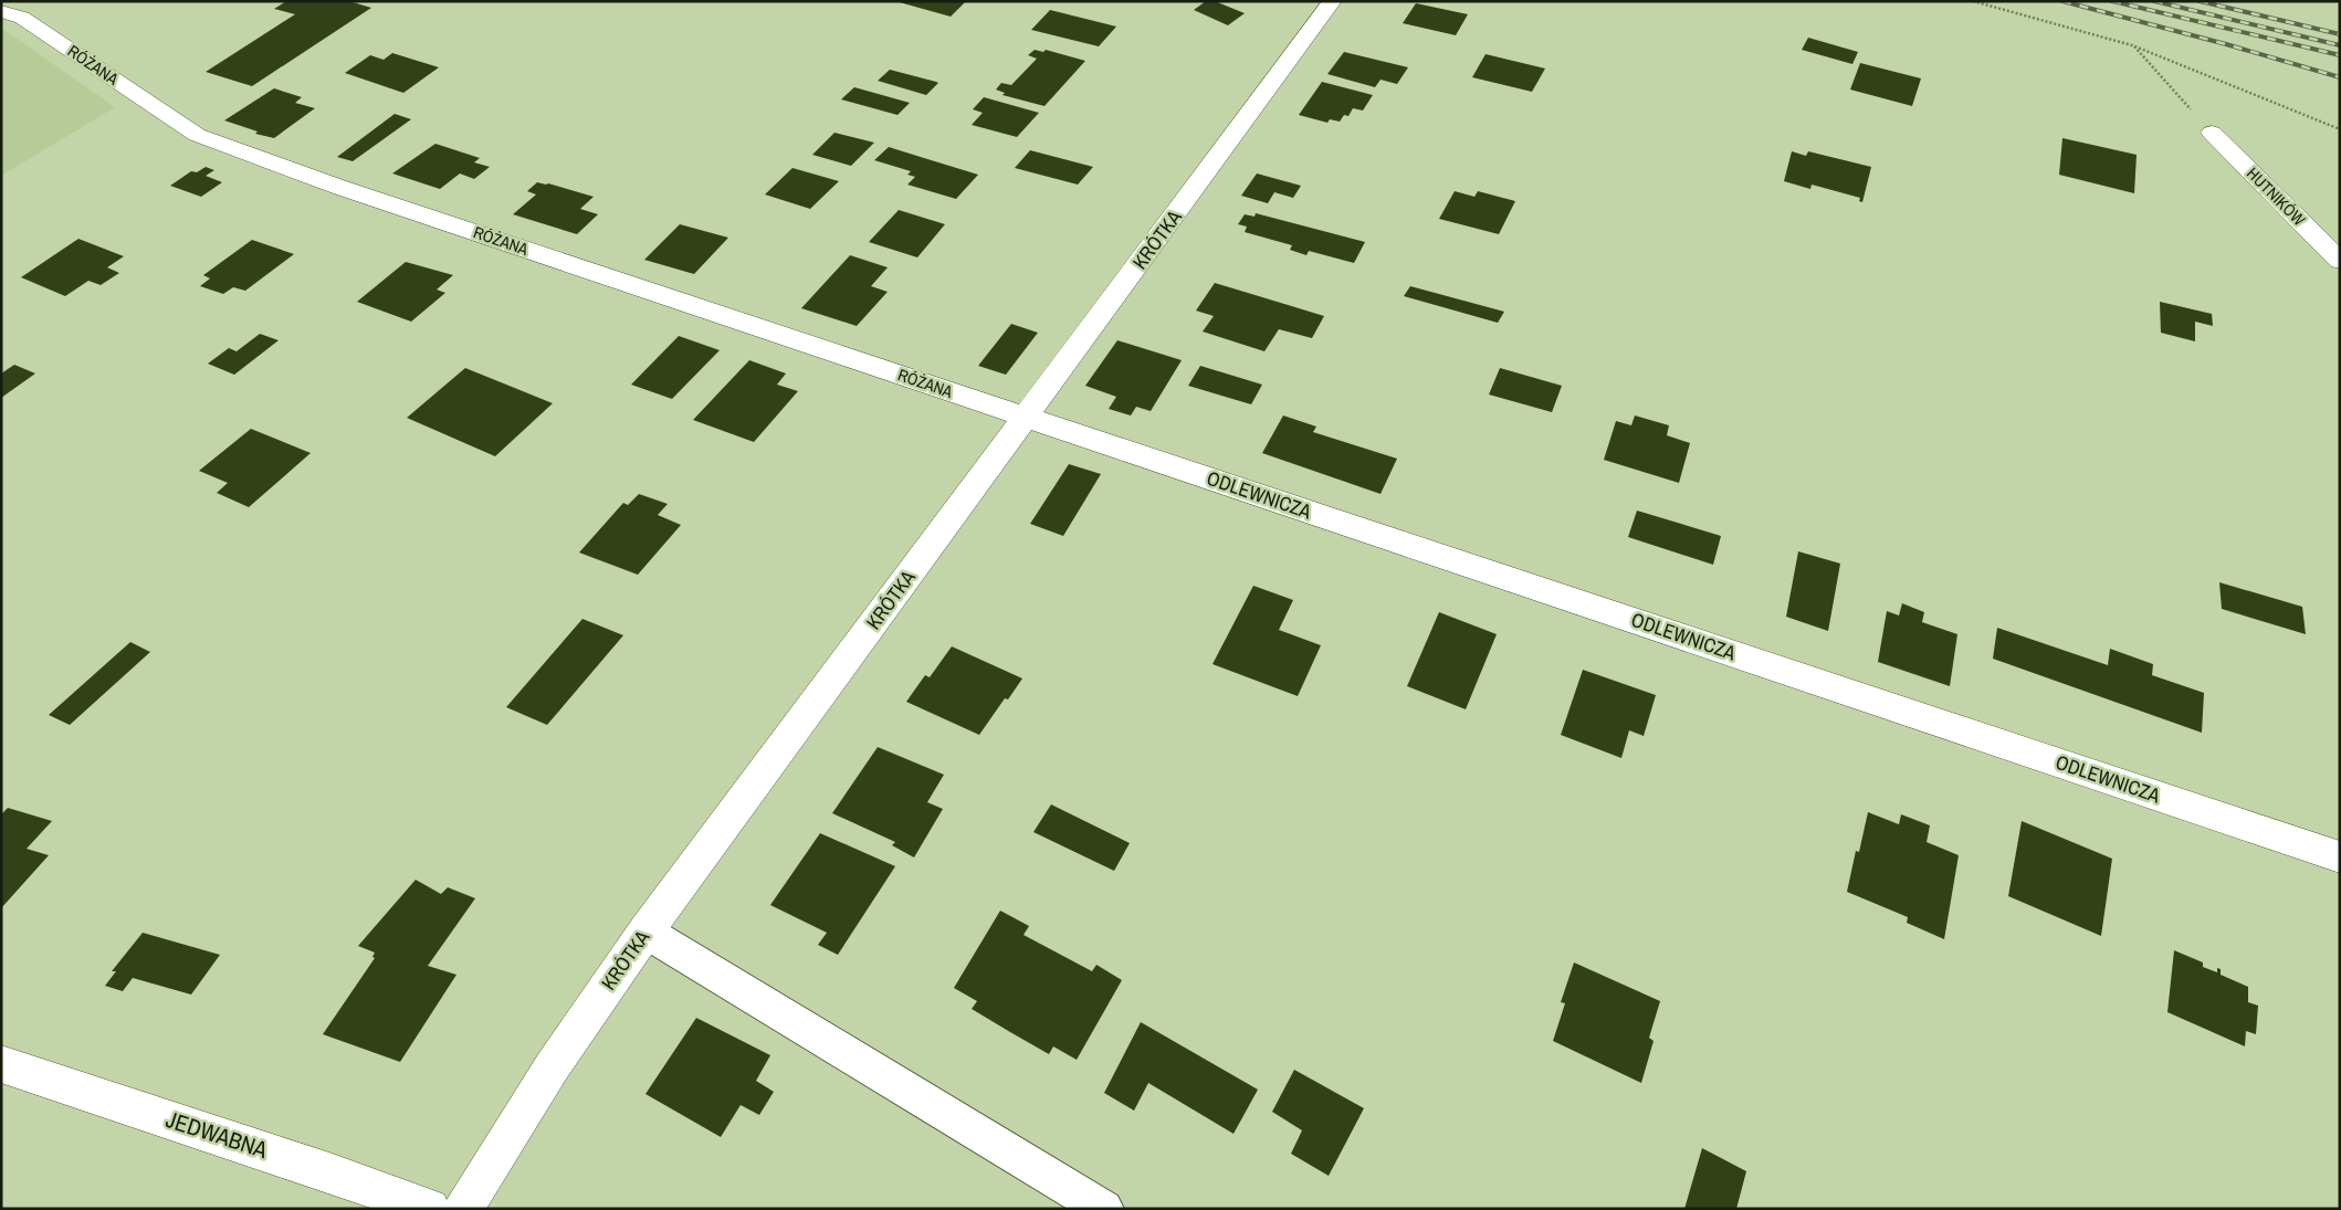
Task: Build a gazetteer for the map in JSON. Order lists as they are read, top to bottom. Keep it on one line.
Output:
{"streets":{"street":["RÓŻANA","HUTNIKÓW","KRÓTKA","ODLEWNICZA","JEDWABNA"]},"crossings":[["RÓŻANA","KRÓTKA"],["RÓŻANA","ODLEWNICZA"],["KRÓTKA","ODLEWNICZA"]]}
